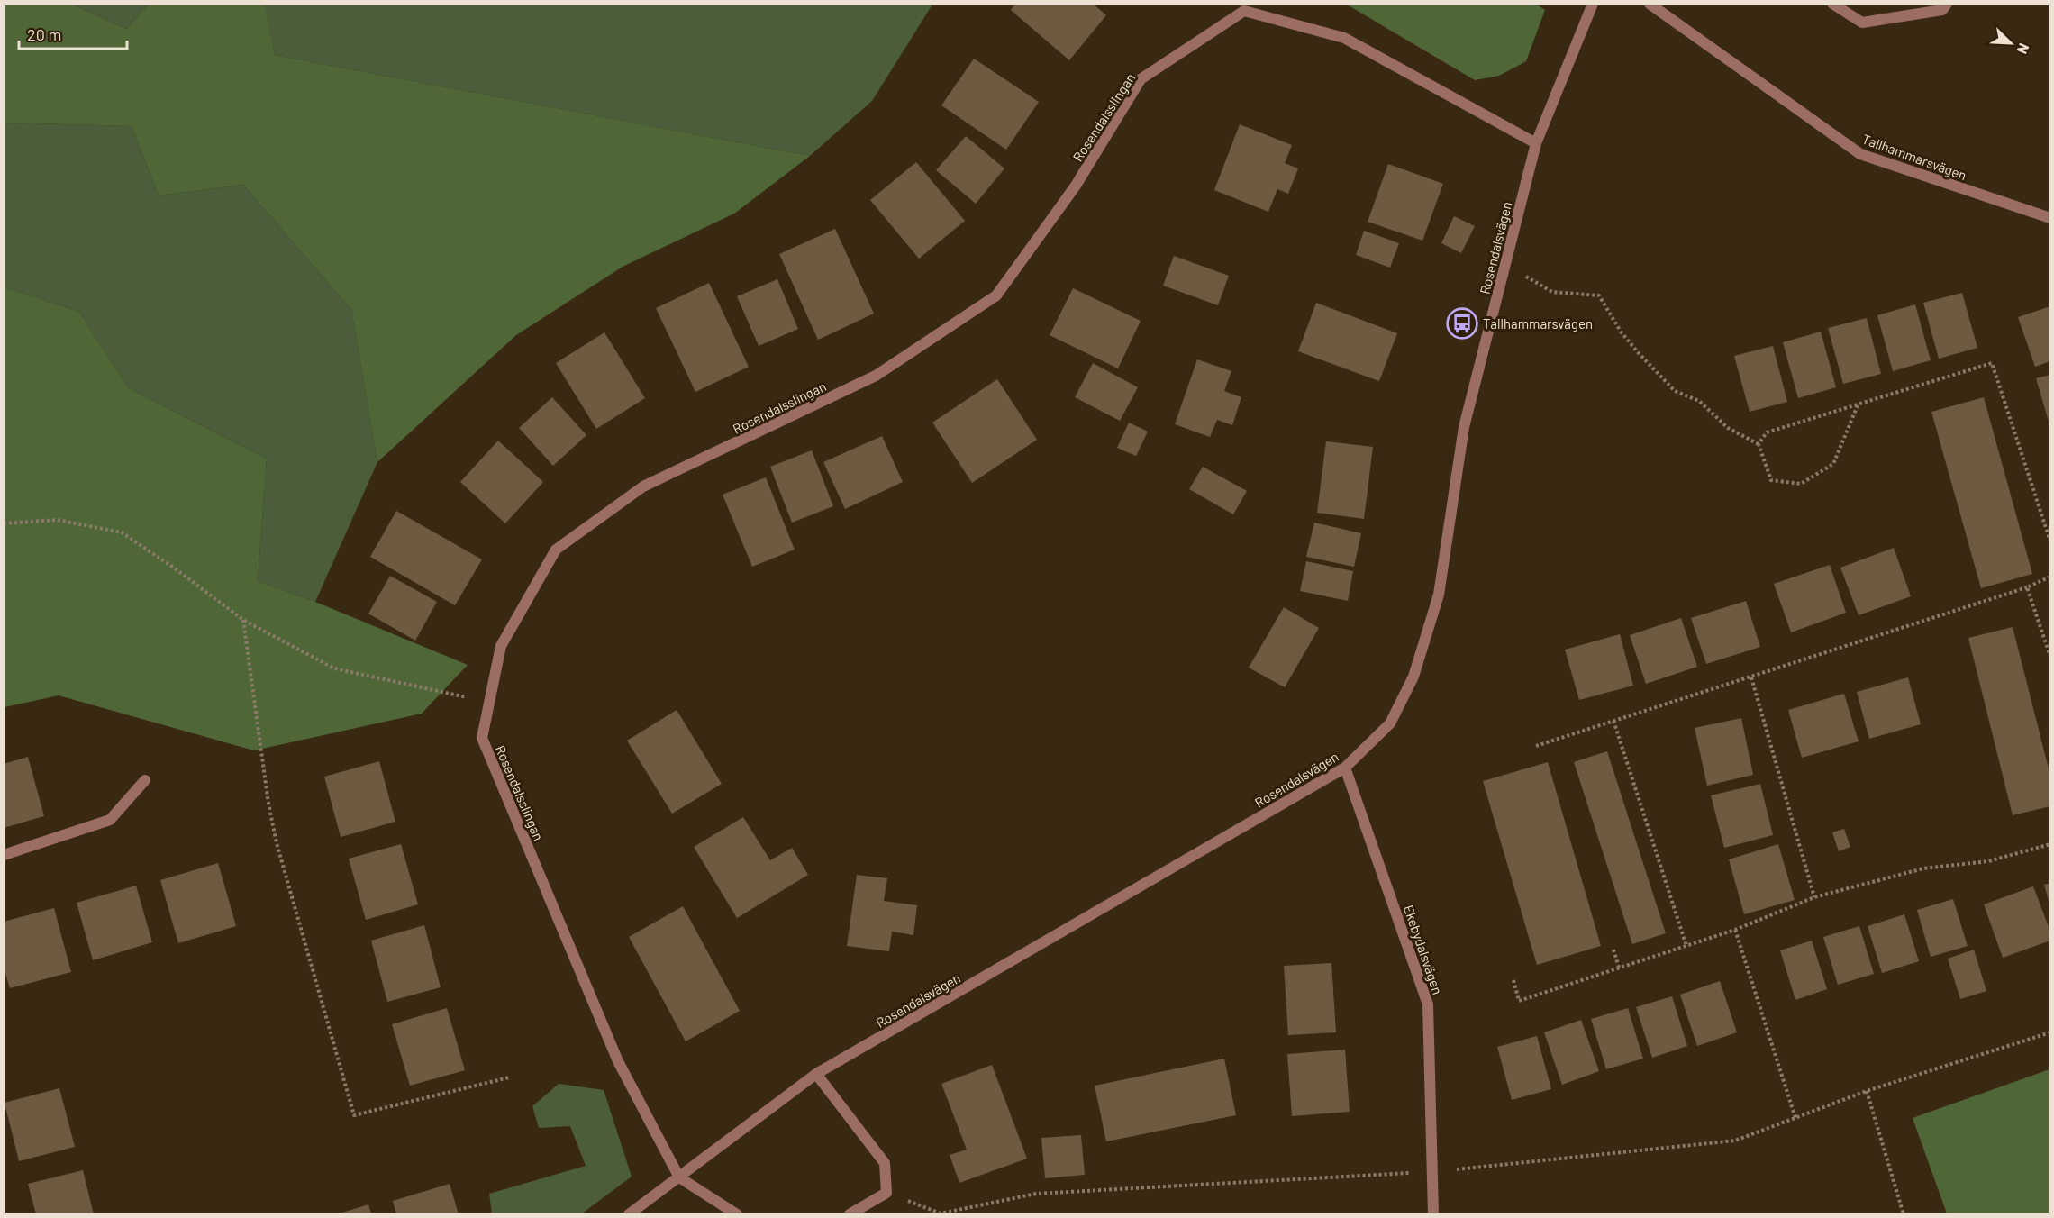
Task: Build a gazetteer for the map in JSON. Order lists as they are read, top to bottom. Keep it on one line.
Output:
{"streets":{"street":["Rosendalsslingan","Tallhammarsvägen","Rosendalsvägen","Ekebydalsvägen"]},"crossings":[["Rosendalsslingan","Rosendalsvägen"],["Rosendalsvägen","Ekebydalsvägen"]],"places":{"bus stop":["Tallhammarsvägen"]},"scale_bar":"20 m","north":"bottom right"}
